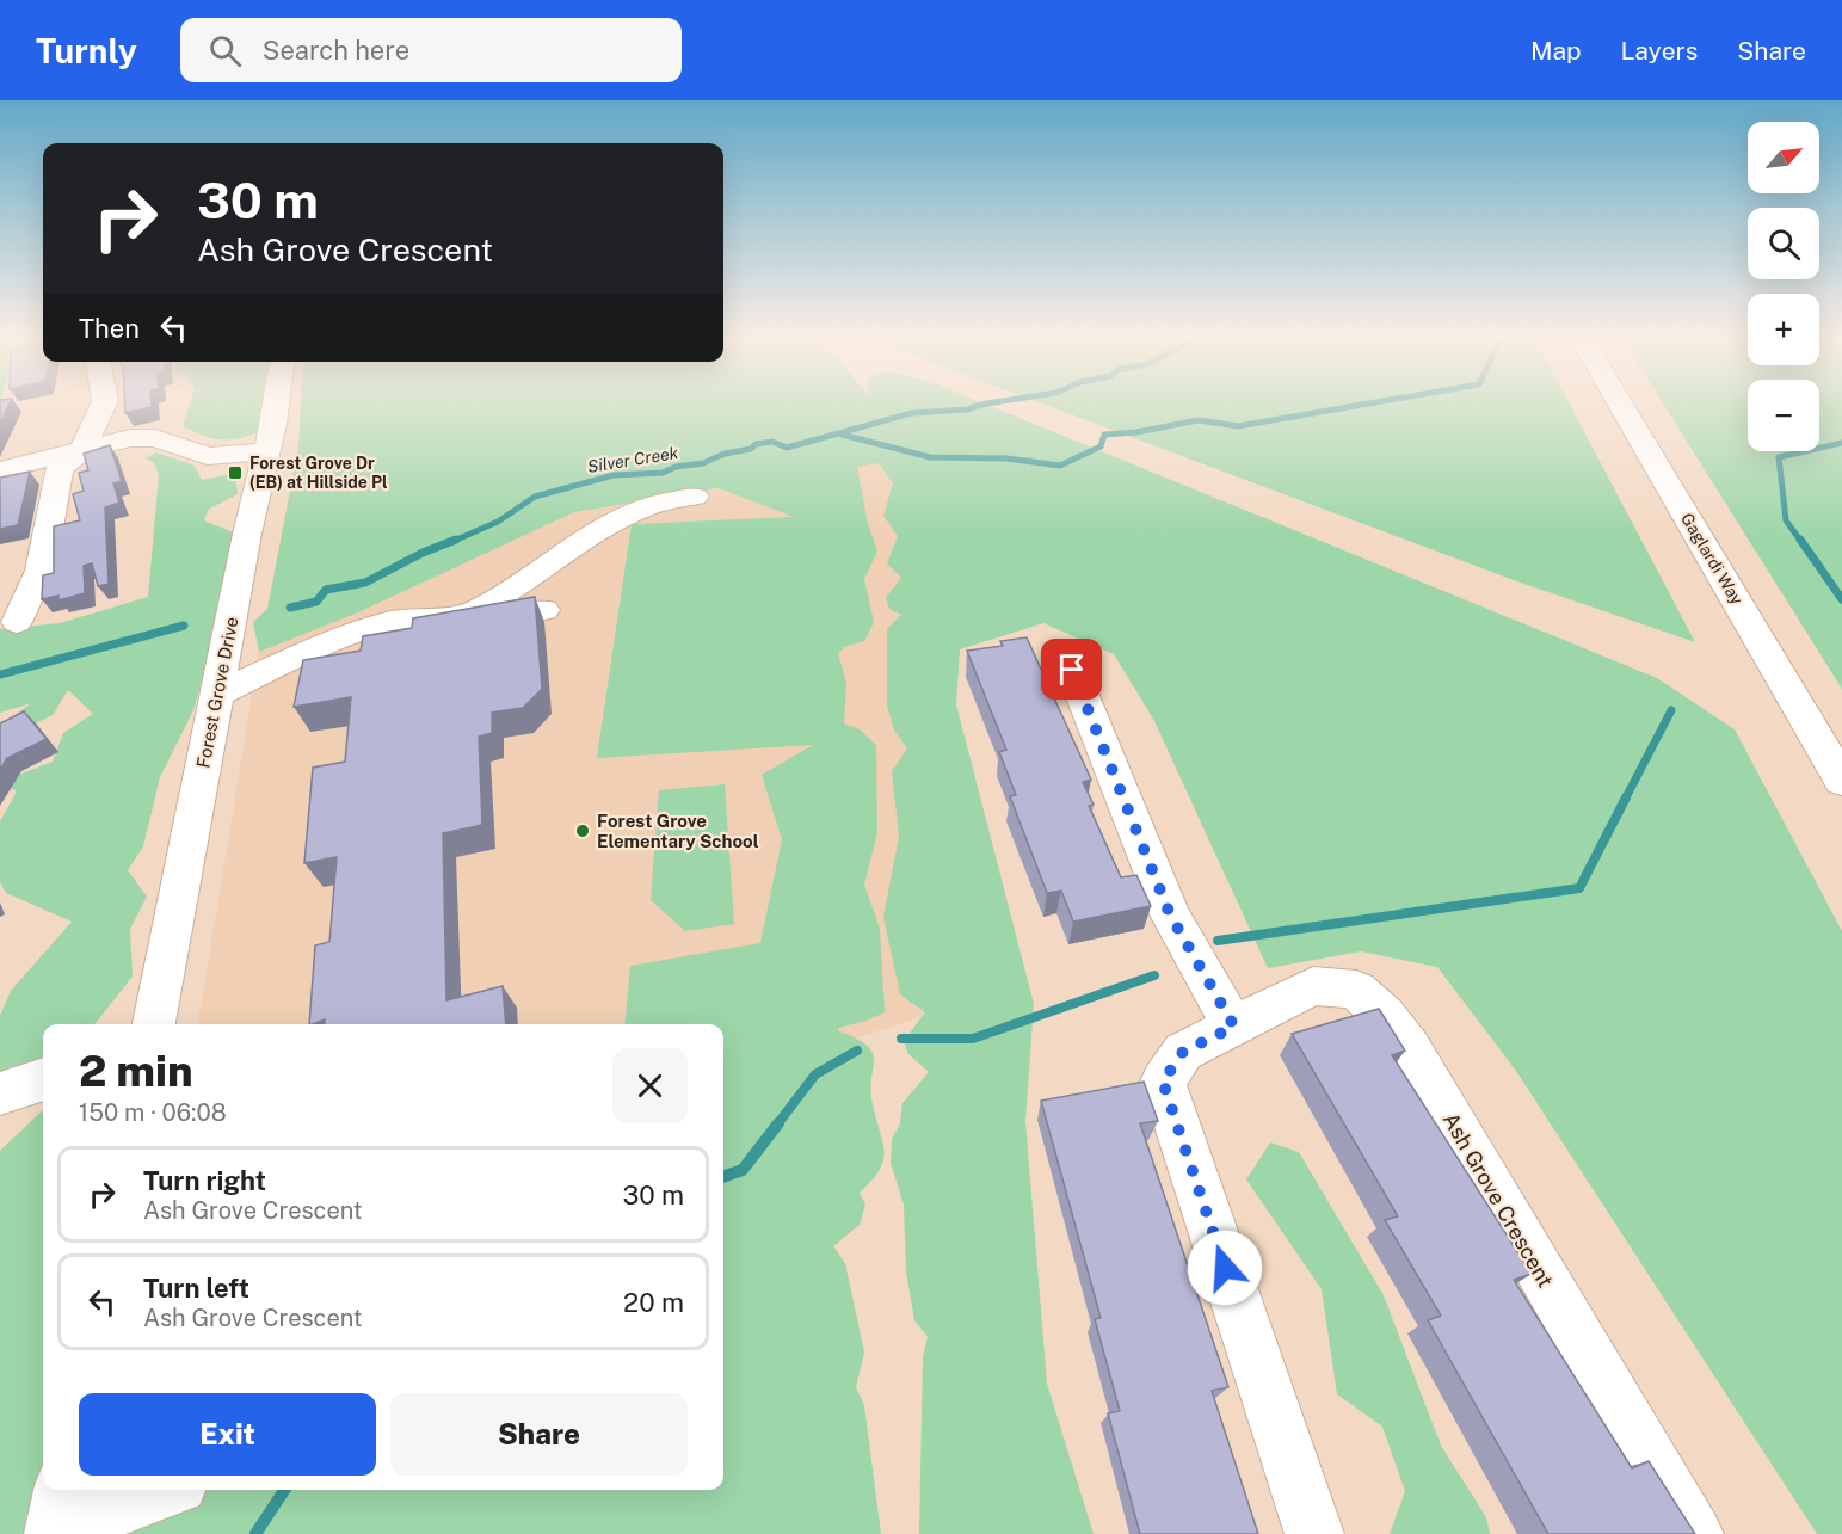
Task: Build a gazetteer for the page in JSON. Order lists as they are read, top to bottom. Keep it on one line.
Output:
{"streets":{"main road":["Gaglardi Way"],"street":["Forest Grove Drive","Ash Grove Crescent"]},"water":["Silver Creek"],"places":{"transit":["Forest Grove Dr (EB) at Hillside Pl"],"other":["Forest Grove Elementary School"]},"north":"top right","page":{"header":"Turnly","search":"Search here","nav":["Map","Layers","Share"],"map_buttons":["+","−"],"turn":["30 m","Ash Grove Crescent"],"then":"Then","heading":["2 min","150 m · 06:08"],"list":[{"name":"Turn right","note":"Ash Grove Crescent","value":"30 m"},{"name":"Turn left","note":"Ash Grove Crescent","value":"20 m"}],"buttons":["Exit","Share"]}}
